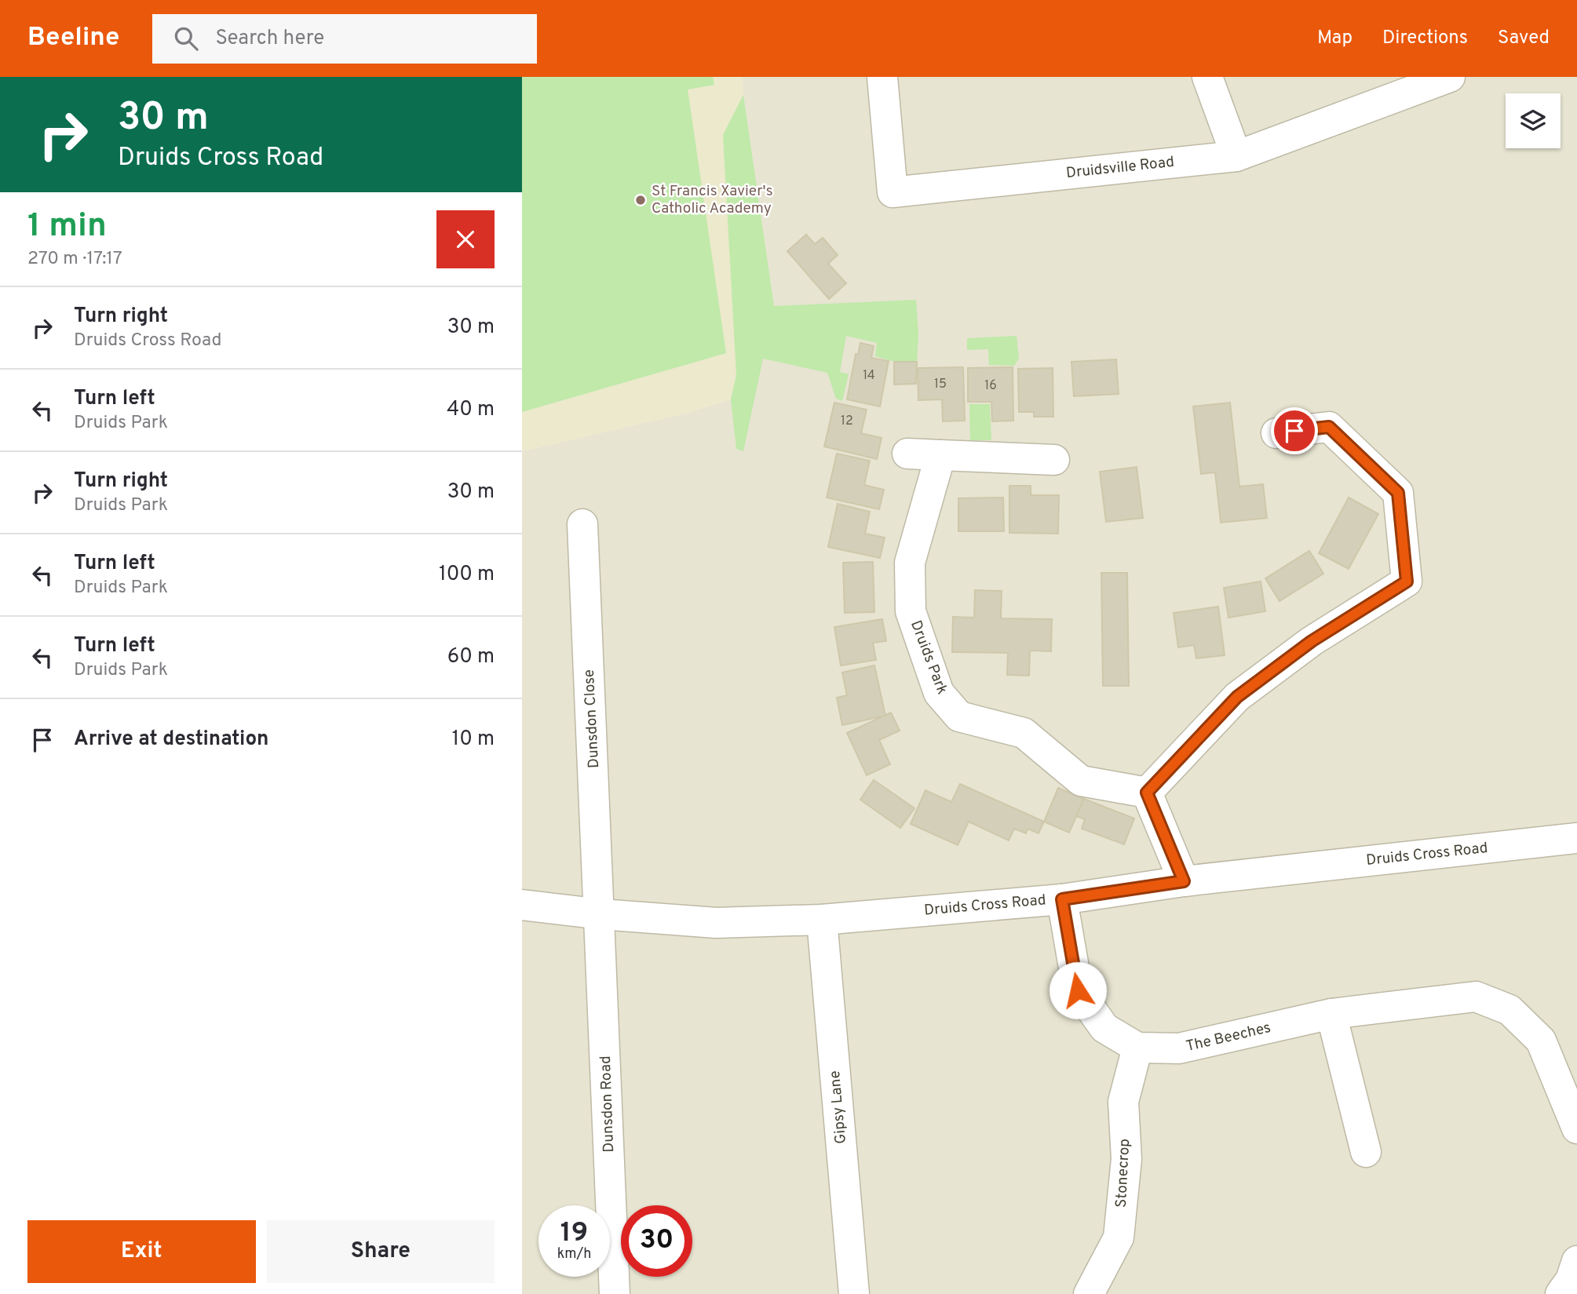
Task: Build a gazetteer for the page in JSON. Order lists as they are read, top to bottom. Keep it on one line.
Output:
{"streets":{"street":["Druidsville Road","Druids Park","Dunsdon Close","Druids Cross Road","The Beeches","Dunsdon Road","Gipsy Lane","Stonecrop"]},"crossings":[["Dunsdon Close","Druids Cross Road"],["Dunsdon Close","Dunsdon Road"],["Druids Cross Road","The Beeches"],["Druids Cross Road","Dunsdon Road"],["Druids Cross Road","Gipsy Lane"],["The Beeches","Stonecrop"]],"places":["St Francis Xavier's Catholic Academy"],"house_numbers":["14","15","16","12"],"page":{"header":"Beeline","search":"Search here","nav":["Map","Directions","Saved"],"turn":["30 m","Druids Cross Road"],"heading":["1 min","270 m · 17:17"],"list":[{"name":"Turn right","note":"Druids Cross Road","value":"30 m"},{"name":"Turn left","note":"Druids Park","value":"40 m"},{"name":"Turn right","note":"Druids Park","value":"30 m"},{"name":"Turn left","note":"Druids Park","value":"100 m"},{"name":"Turn left","note":"Druids Park","value":"60 m"},{"name":"Arrive at destination","value":"10 m"}],"speed":"19 km/h","limit":"30","buttons":["Exit","Share"]}}
